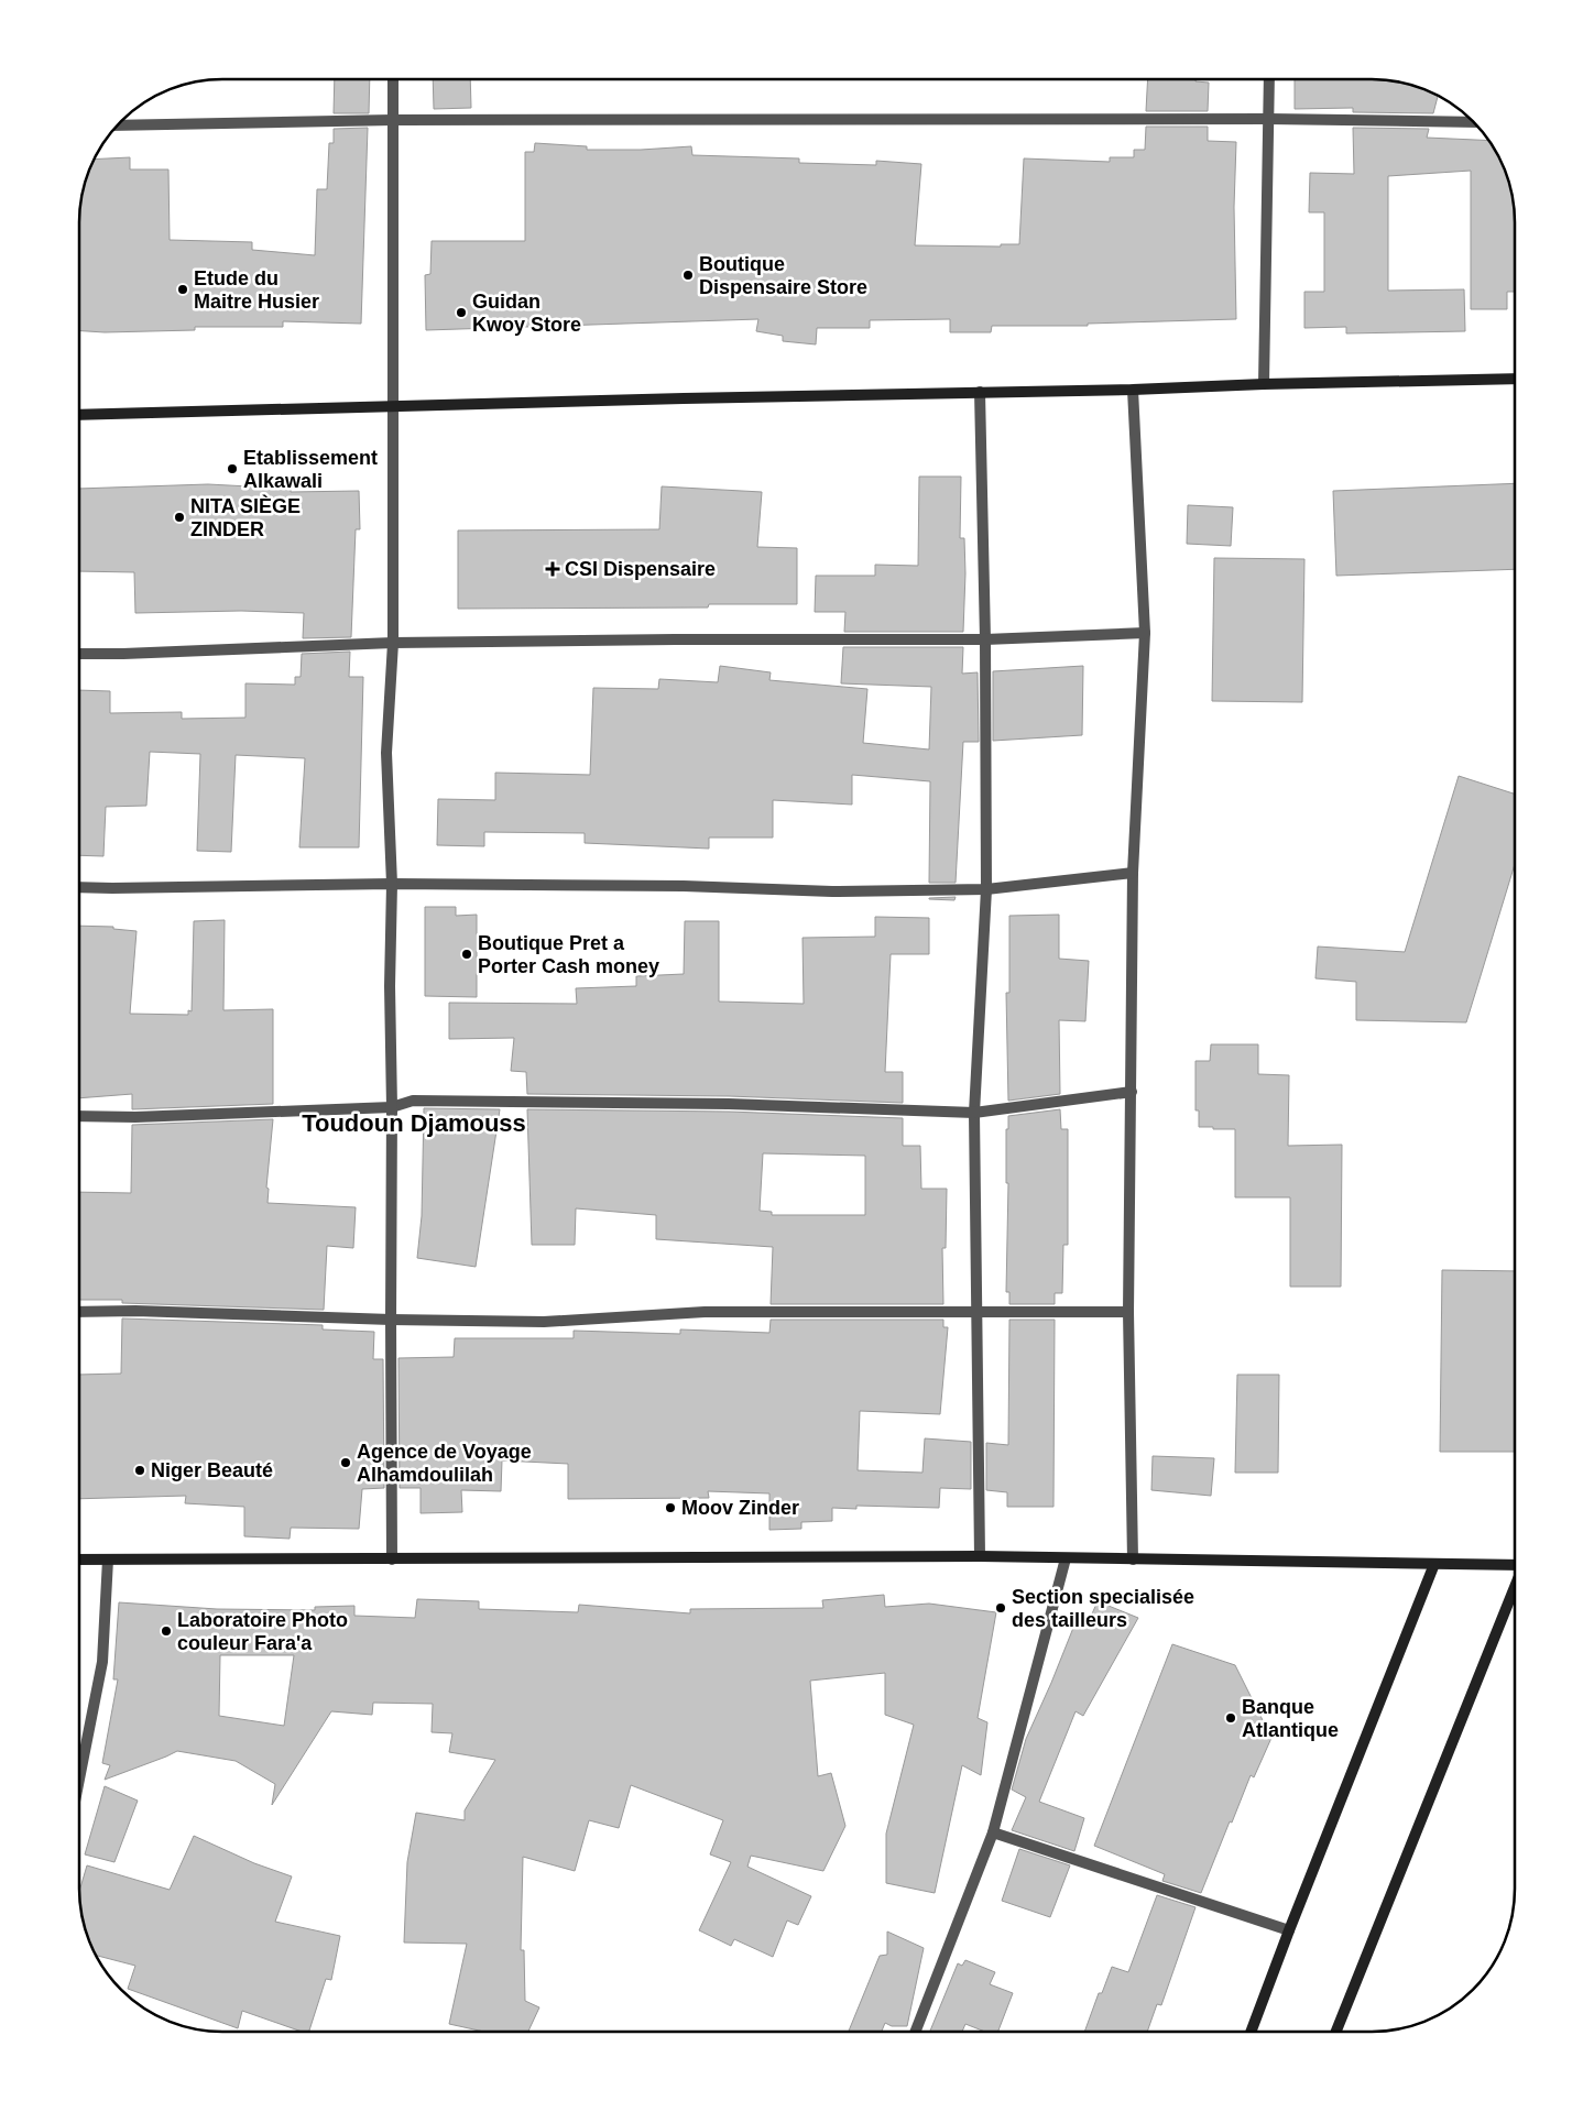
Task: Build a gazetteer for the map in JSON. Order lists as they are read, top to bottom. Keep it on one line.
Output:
{"districts":["Toudoun Djamouss"],"places":{"other":["Boutique Dispensaire Store","Etude du Maitre Husier","Guidan Kwoy Store","Etablissement Alkawali","NITA SIÈGE ZINDER","Boutique Pret a Porter Cash money","Agence de Voyage Alhamdoulilah","Niger Beauté","Moov Zinder","Section specialisée des tailleurs","Laboratoire Photo couleur Fara'a","Banque Atlantique"],"health":["CSI Dispensaire"]}}
